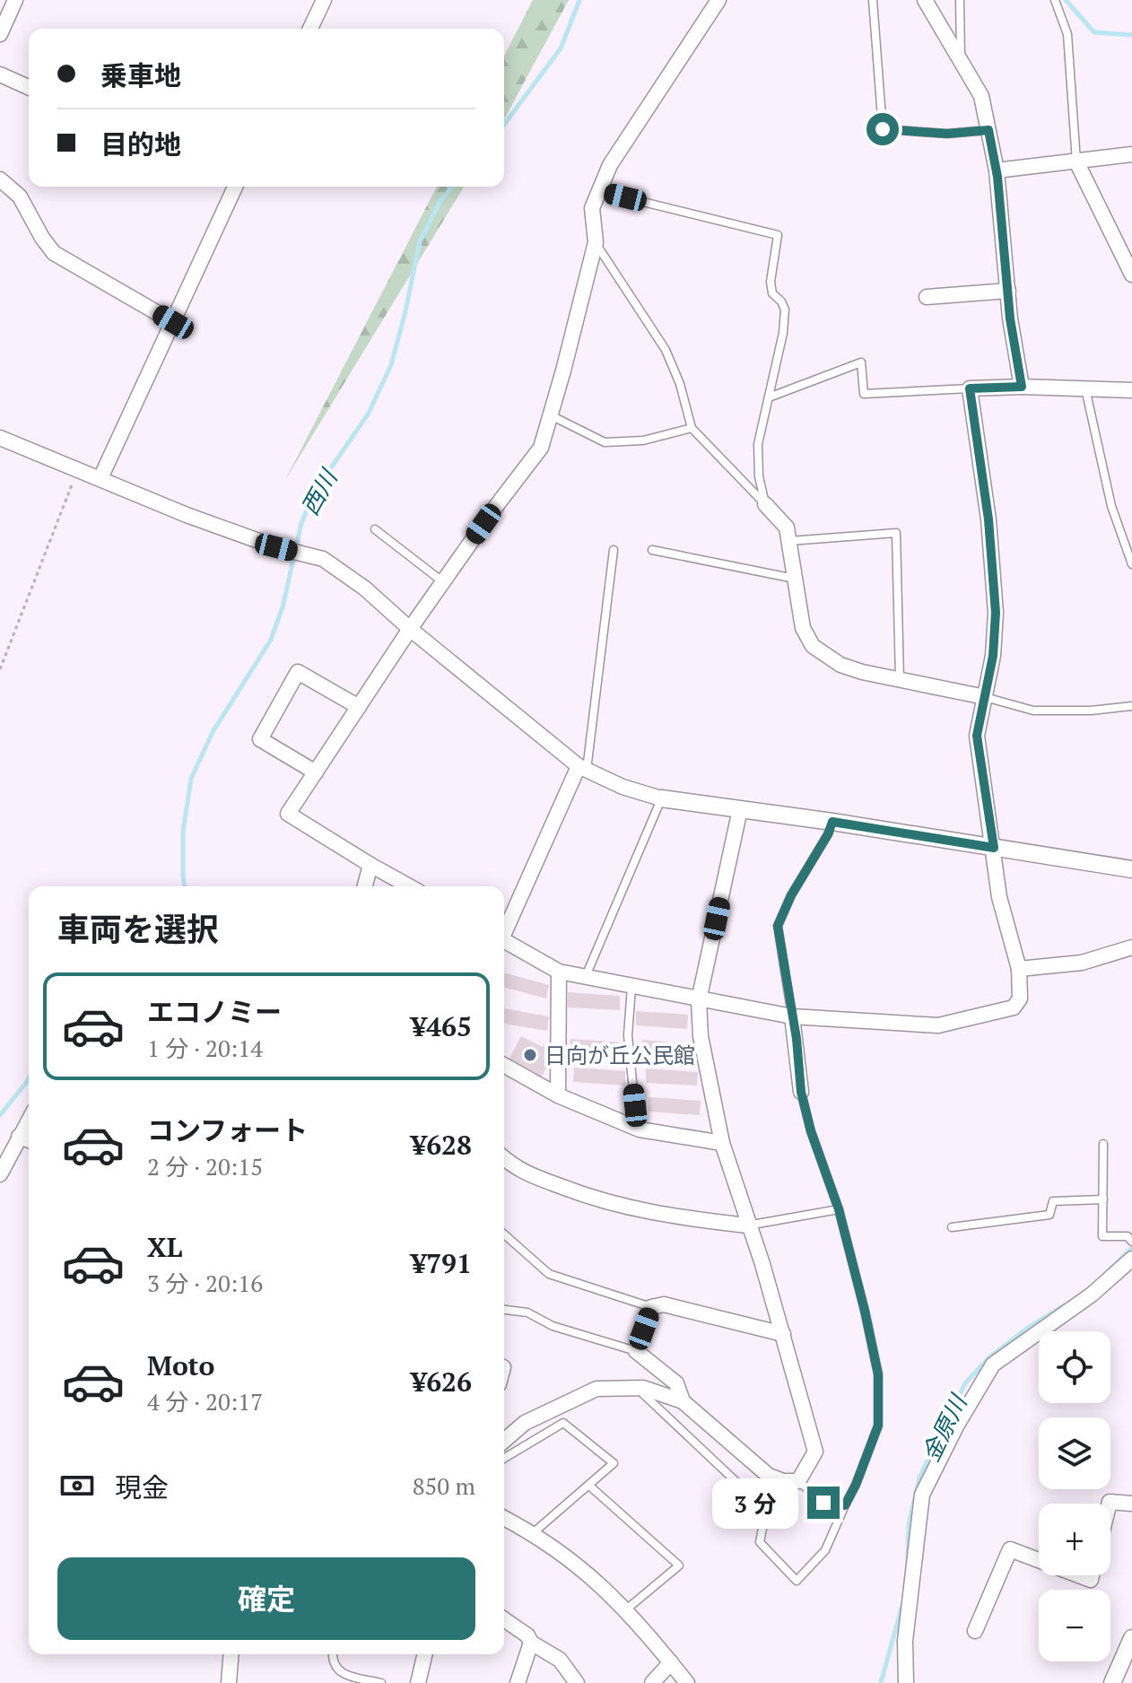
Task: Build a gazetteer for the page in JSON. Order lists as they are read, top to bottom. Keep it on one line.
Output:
{"water":["西川","金原川"],"places":["日向が丘公民館"],"page":{"banner":["乗車地","目的地"],"heading":"車両を選択","list":[{"name":"エコノミー","note":"1 分 · 20:14","value":"¥465"},{"name":"コンフォート","note":"2 分 · 20:15","value":"¥628"},{"name":"XL","note":"3 分 · 20:16","value":"¥791"},{"name":"Moto","note":"4 分 · 20:17","value":"¥626"}],"map_buttons":["+","−"],"pay":["現金","850 m"],"bubble":"3 分","buttons":"確定"}}
